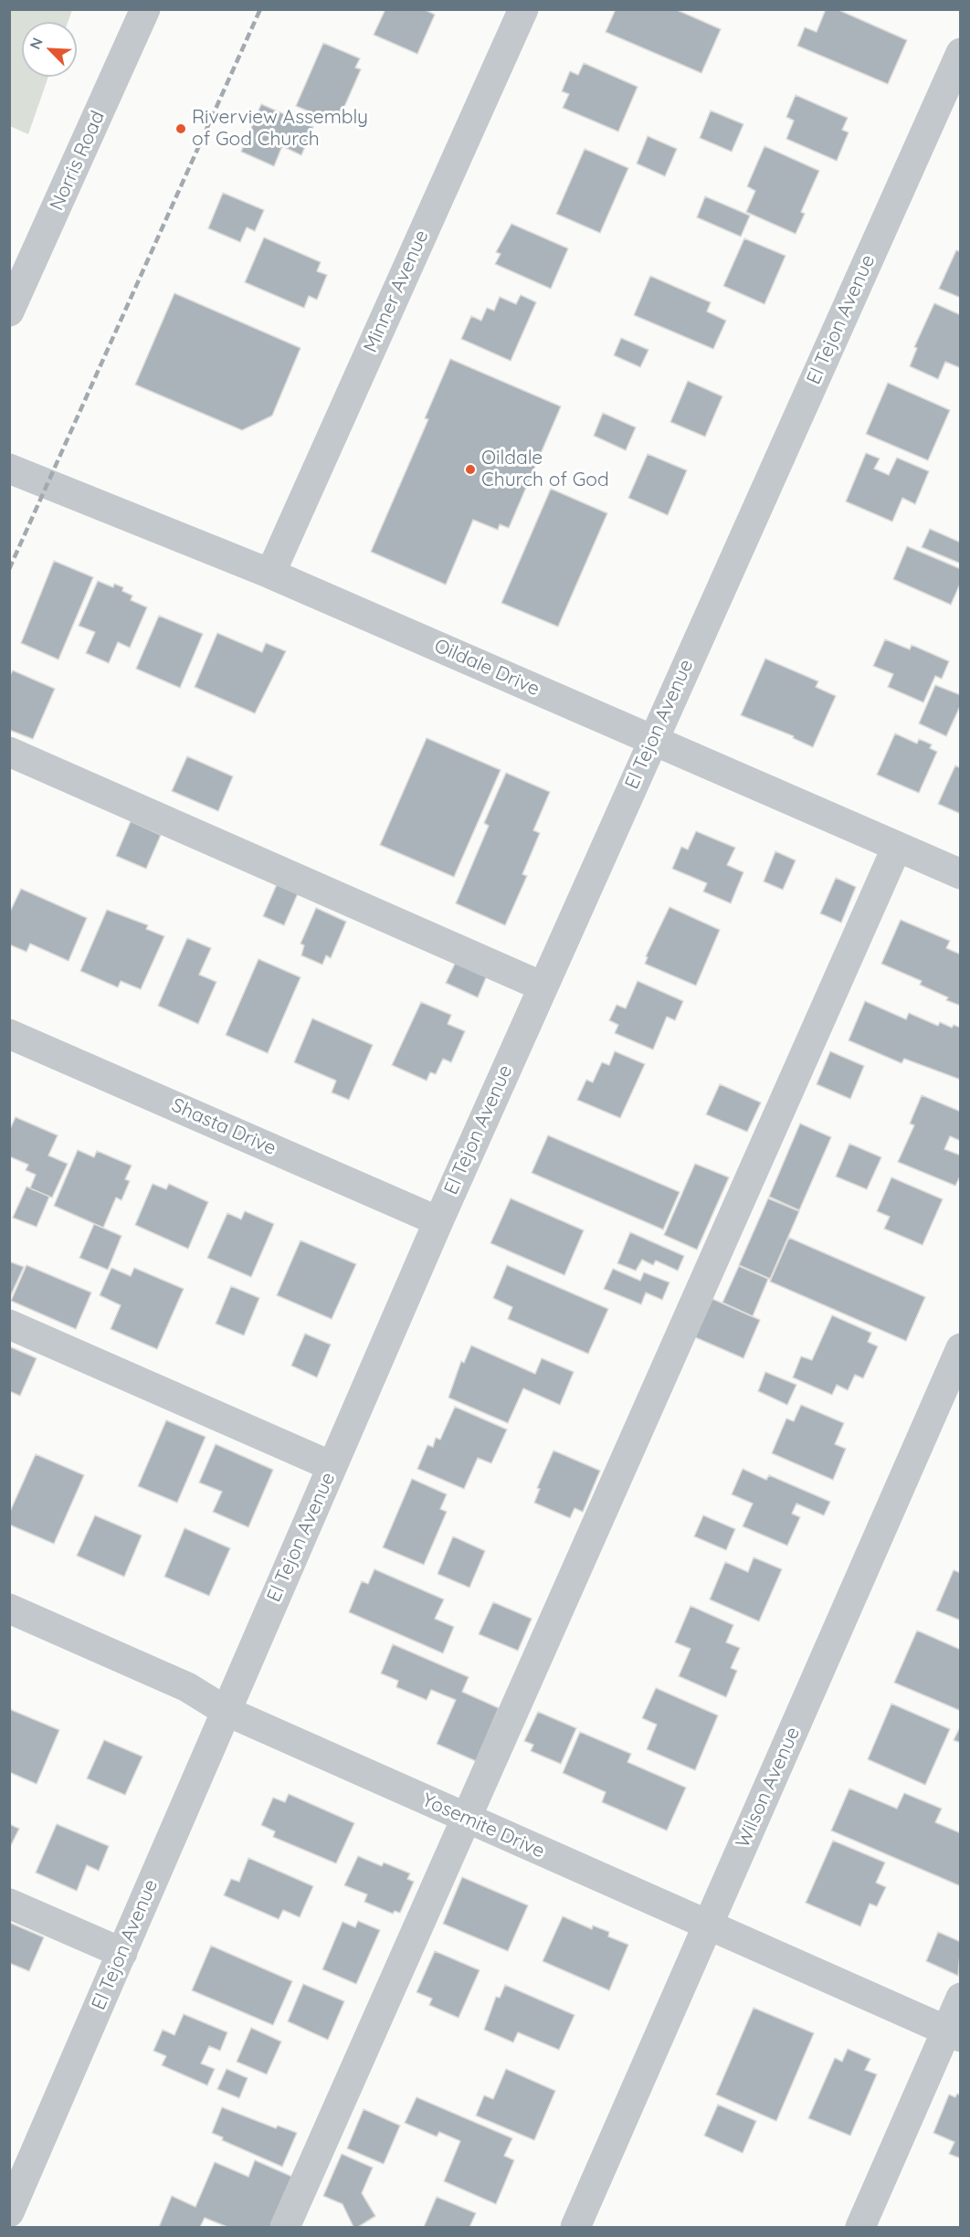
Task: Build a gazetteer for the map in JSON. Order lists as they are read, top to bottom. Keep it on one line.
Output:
{"streets":{"street":["Norris Road","Minner Avenue","El Tejon Avenue","Oildale Drive","Shasta Drive","Wilson Avenue","Yosemite Drive"]},"crossings":[["Minner Avenue","Oildale Drive"],["El Tejon Avenue","Oildale Drive"],["El Tejon Avenue","Shasta Drive"],["El Tejon Avenue","Yosemite Drive"],["Wilson Avenue","Yosemite Drive"]],"places":["Riverview Assembly of God Church","Oildale Church of God"],"north":"top left"}
